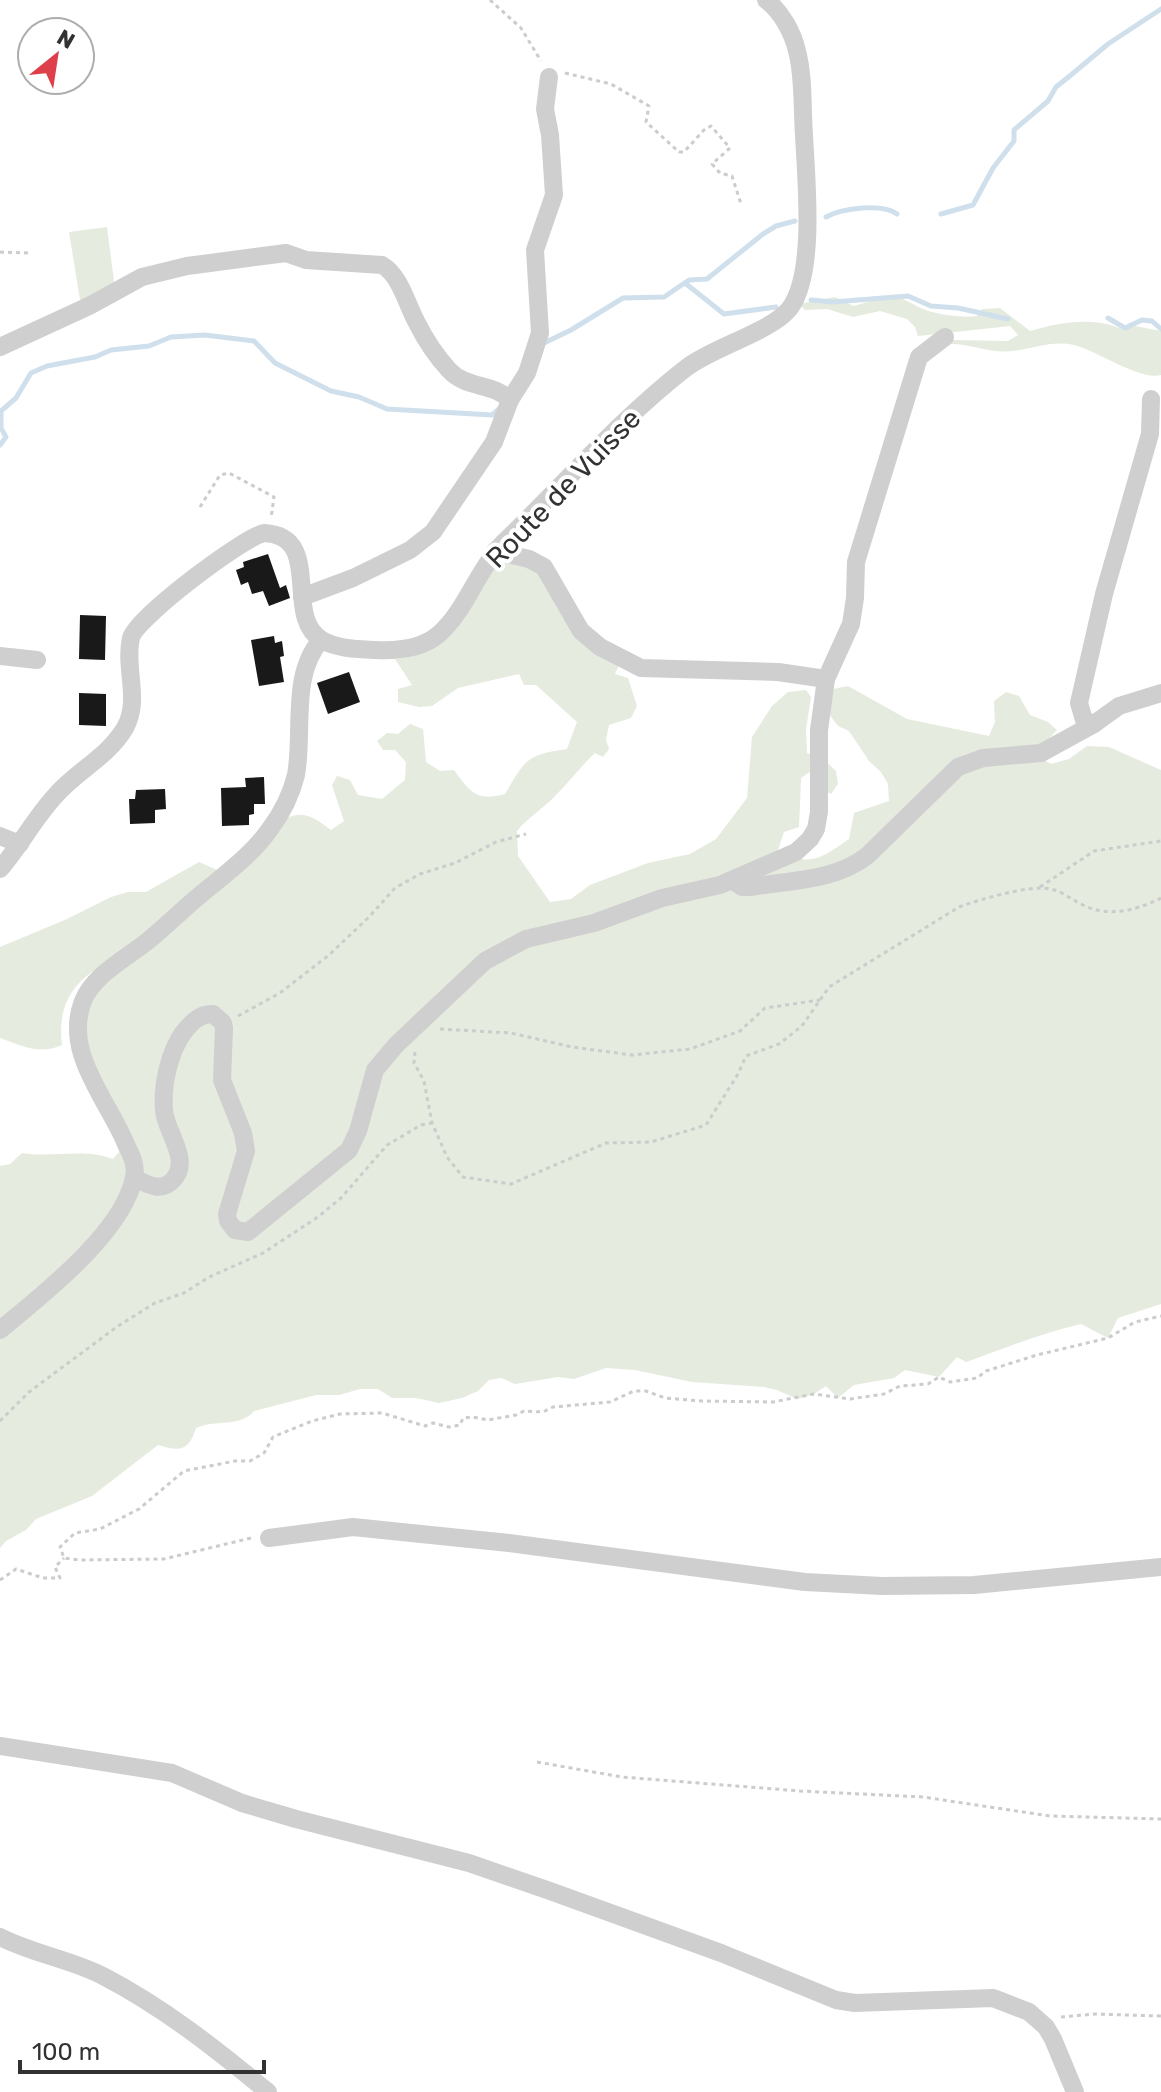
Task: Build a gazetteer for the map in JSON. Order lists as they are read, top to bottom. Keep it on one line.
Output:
{"streets":{"street":["Route de Vuisse"]},"scale_bar":"100 m","north":"top right"}
